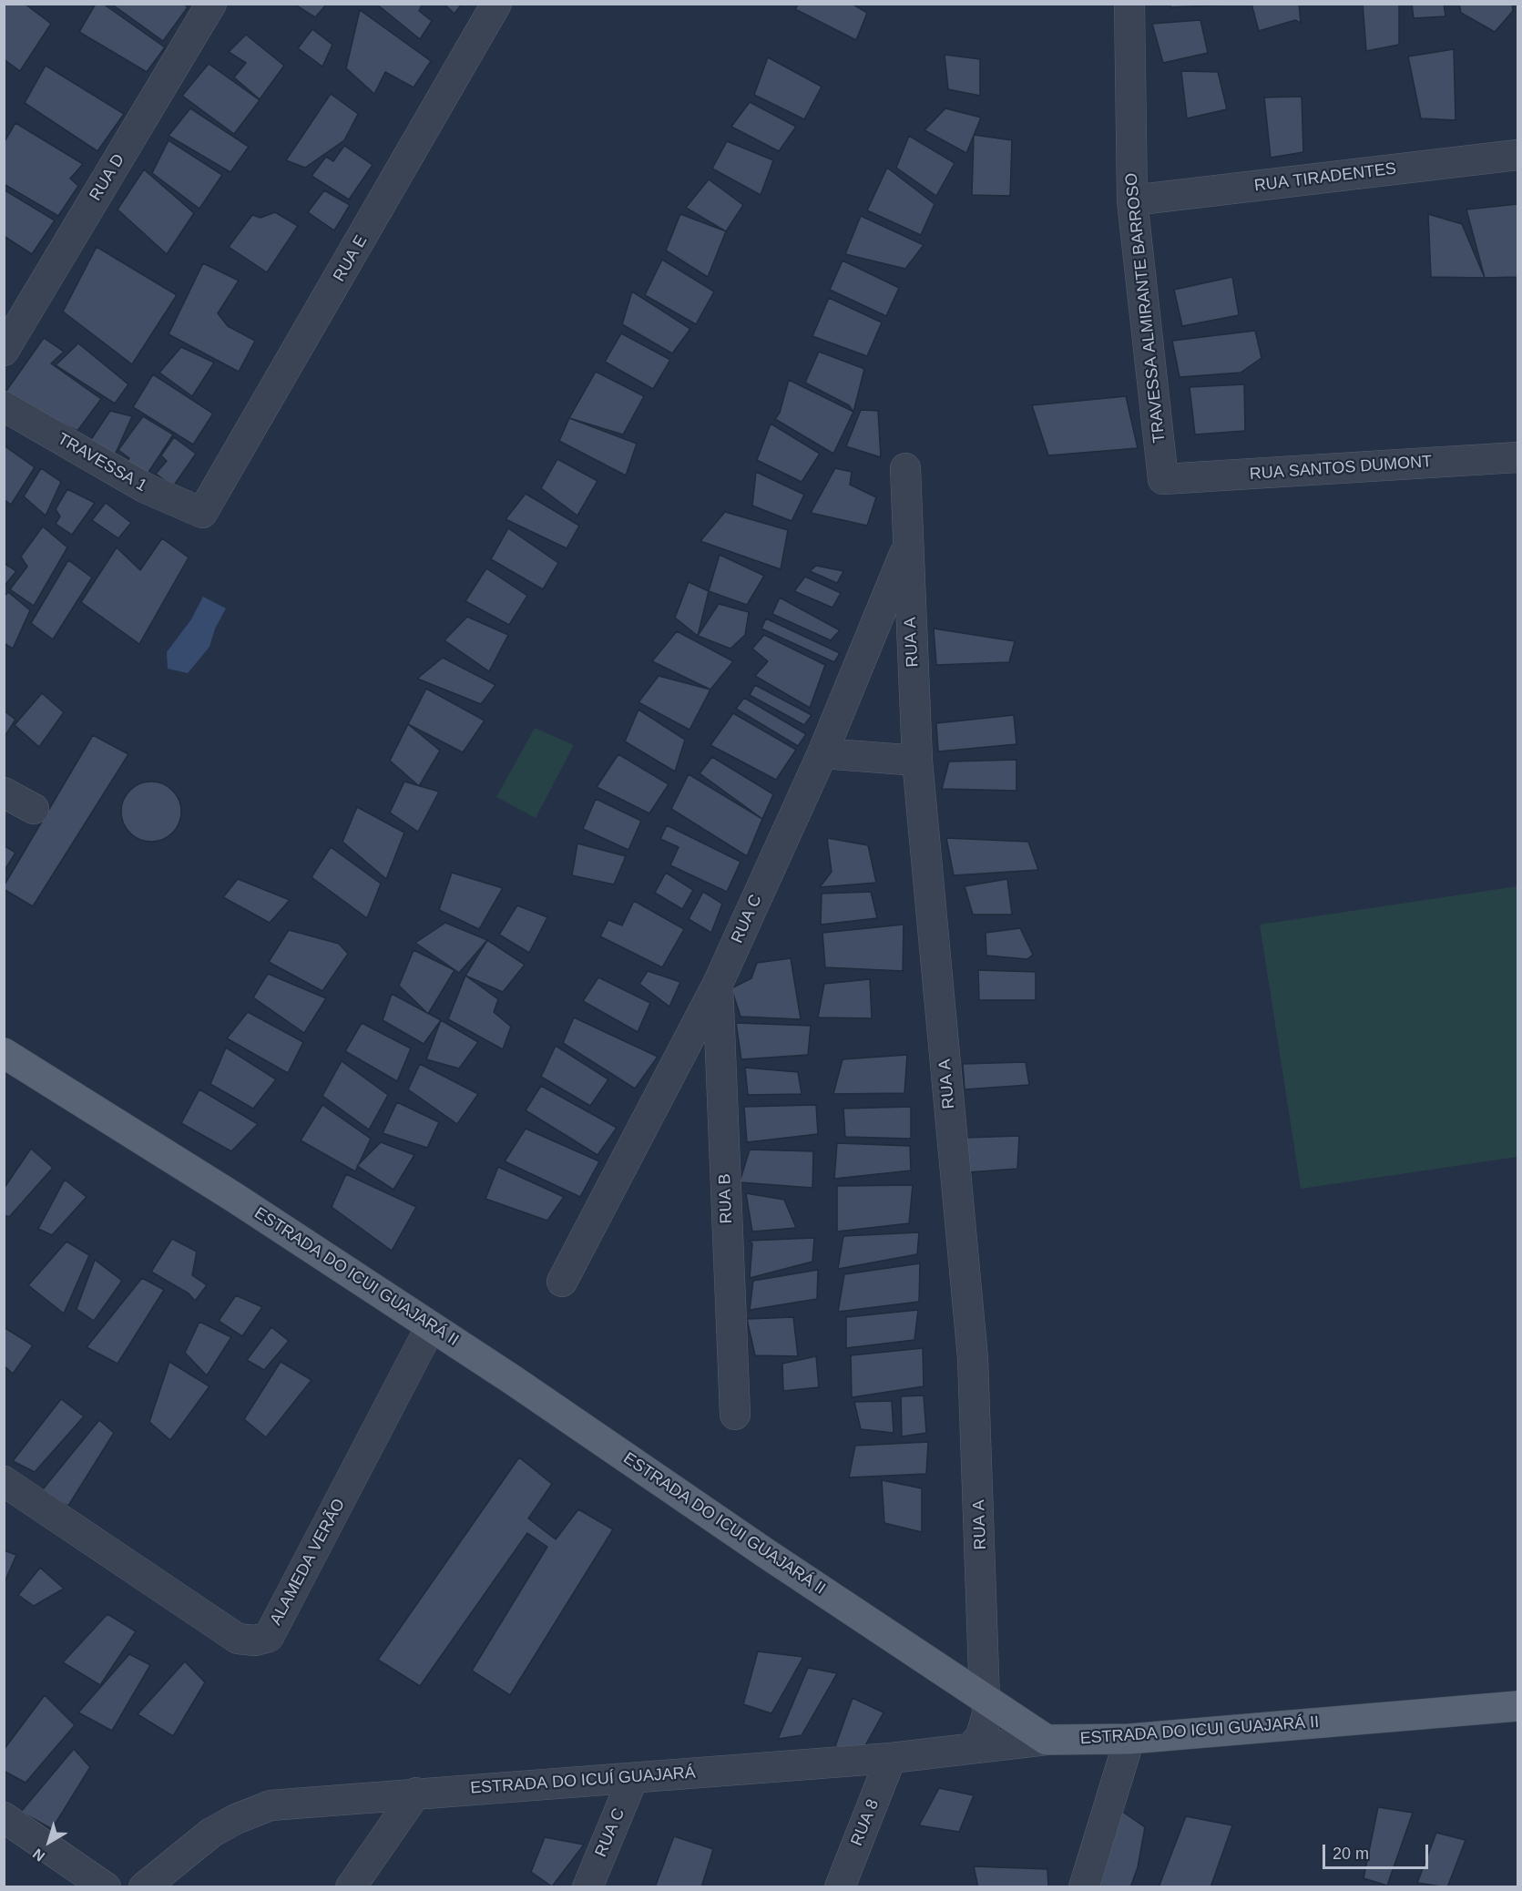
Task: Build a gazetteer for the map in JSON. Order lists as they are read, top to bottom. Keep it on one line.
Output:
{"streets":{"main road":["ESTRADA DO ICUI GUAJARÁ II"],"street":["RUA D","RUA TIRADENTES","RUA E","TRAVESSA ALMIRANTE BARROSO","TRAVESSA 1","RUA SANTOS DUMONT","RUA A","RUA C","RUA B","ALAMEDA VERÃO","ESTRADA DO ICUÍ GUAJARÁ","RUA 8"]},"crossings":[["RUA TIRADENTES","TRAVESSA ALMIRANTE BARROSO"],["RUA E","TRAVESSA 1"],["TRAVESSA ALMIRANTE BARROSO","RUA SANTOS DUMONT"],["RUA A","RUA C"],["RUA A","ESTRADA DO ICUI GUAJARÁ II"],["RUA A","ESTRADA DO ICUÍ GUAJARÁ"],["RUA C","RUA B"],["RUA C","ESTRADA DO ICUÍ GUAJARÁ"],["ESTRADA DO ICUI GUAJARÁ II","ALAMEDA VERÃO"],["ESTRADA DO ICUI GUAJARÁ II","ESTRADA DO ICUÍ GUAJARÁ"],["ESTRADA DO ICUÍ GUAJARÁ","RUA 8"]],"scale_bar":"20 m","north":"bottom left"}
